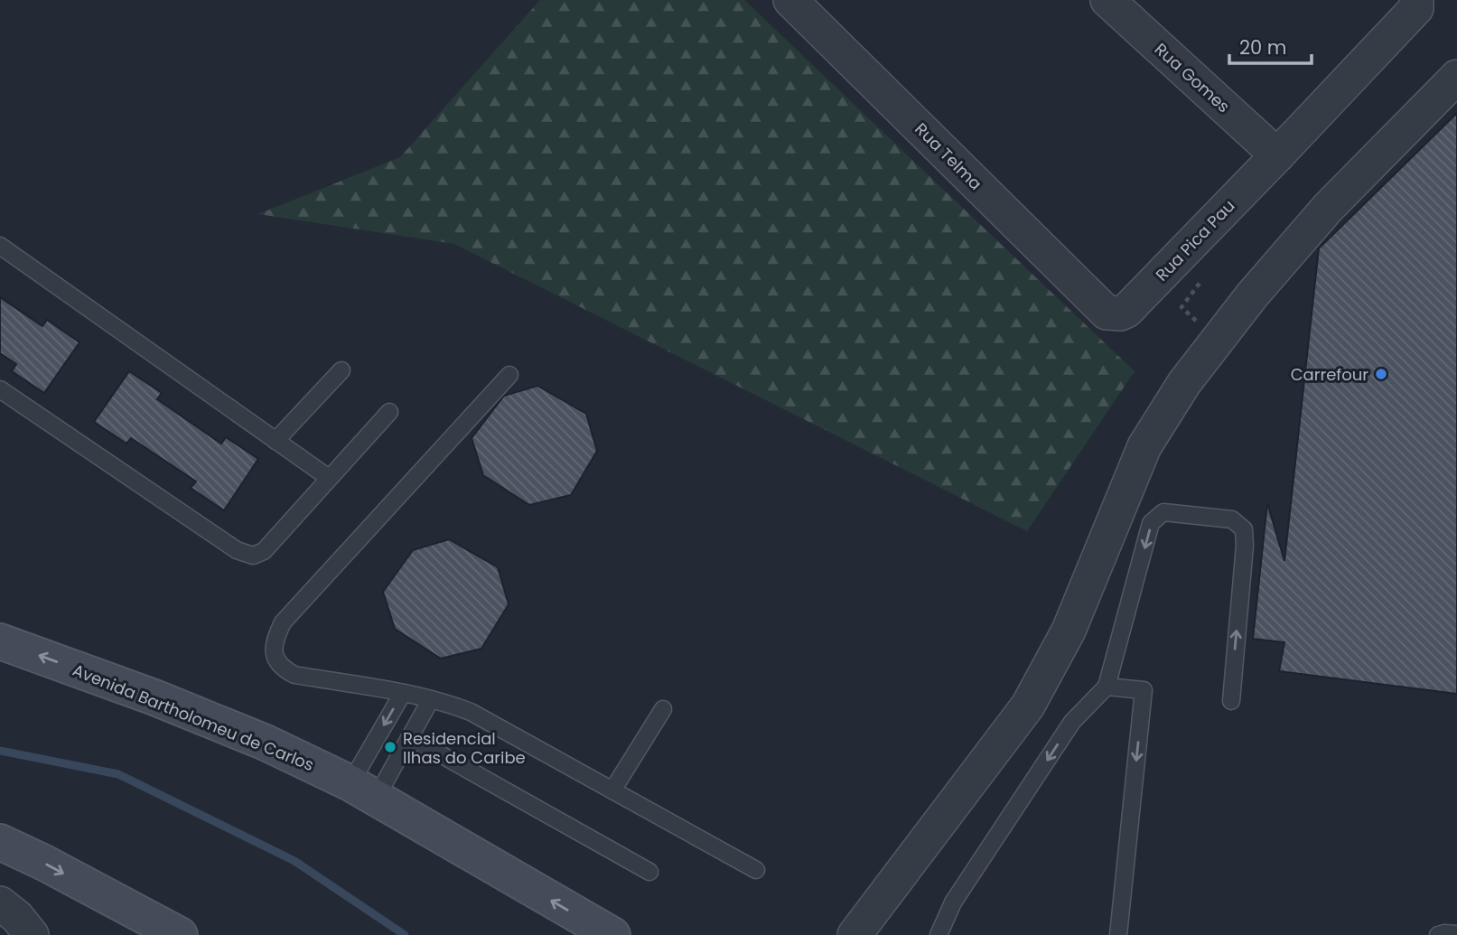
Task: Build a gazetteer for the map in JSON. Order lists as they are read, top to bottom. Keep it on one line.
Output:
{"streets":{"main road":["Avenida Bartholomeu de Carlos"],"street":["Rua Gomes","Rua Telma","Rua Pica Pau"]},"crossings":[["Rua Gomes","Rua Pica Pau"],["Rua Telma","Rua Pica Pau"]],"one_way":["Avenida Bartholomeu de Carlos"],"places":["Carrefour","Residencial Ilhas do Caribe"],"scale_bar":"20 m"}
